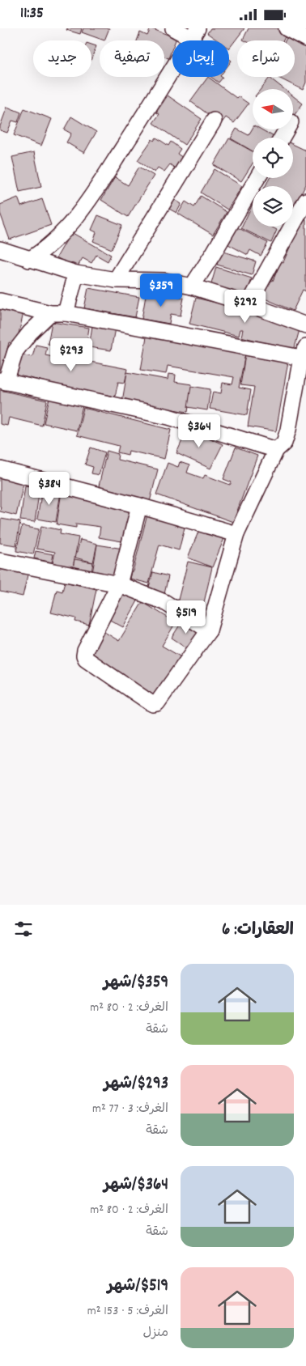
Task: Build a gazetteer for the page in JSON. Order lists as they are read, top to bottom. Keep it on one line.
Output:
{"north":"left","page":{"status":"11:35","chip":["شراء","إيجار","تصفية","جديد"],"price":["$359","$292","$293","$364","$384","$519"],"heading":"العقارات: 6","list":[{"name":"$359/شهر","note":"الغرف: 2 · 80 m² · شقة"},{"name":"$293/شهر","note":"الغرف: 3 · 77 m² · شقة"},{"name":"$364/شهر","note":"الغرف: 2 · 80 m² · شقة"},{"name":"$519/شهر","note":"الغرف: 5 · 153 m² · منزل"}]}}
